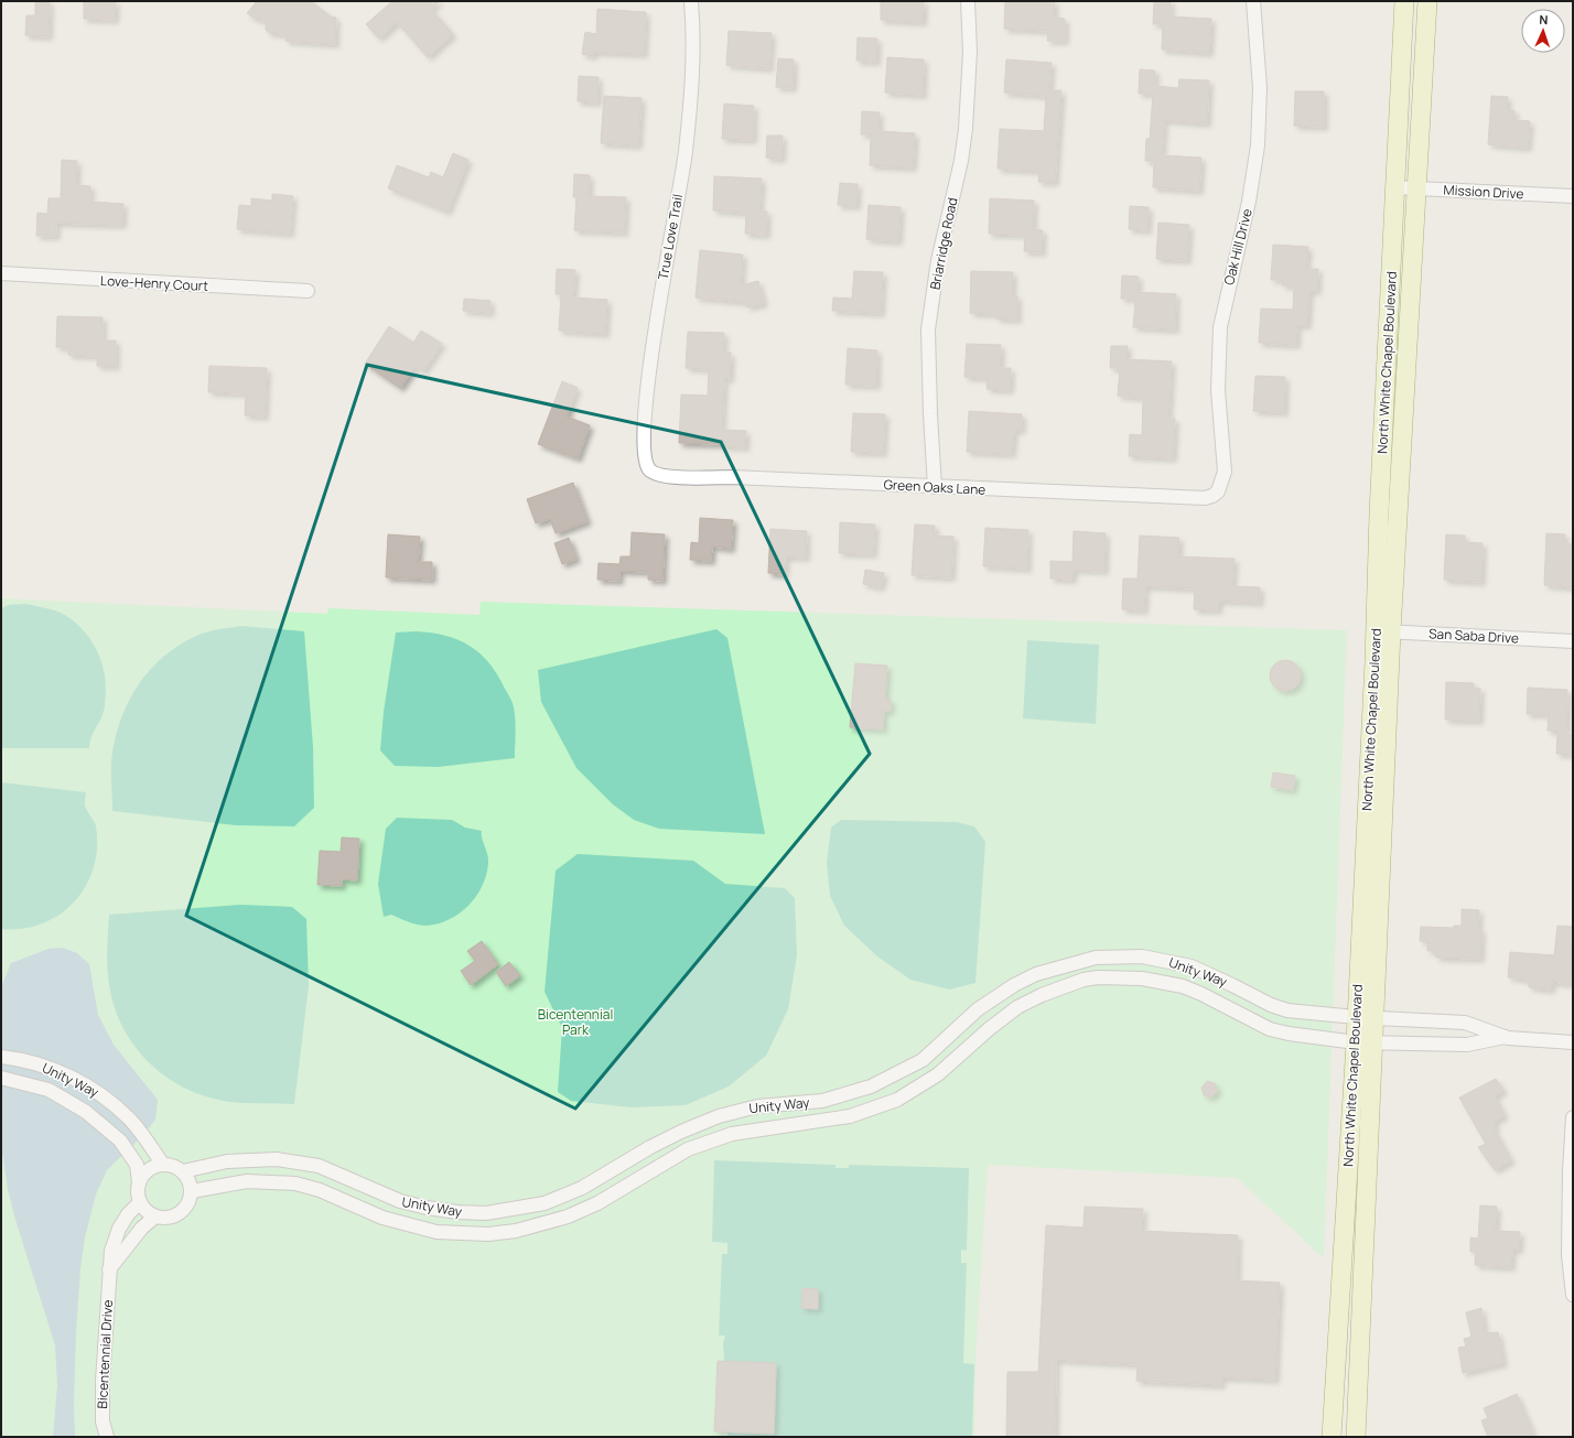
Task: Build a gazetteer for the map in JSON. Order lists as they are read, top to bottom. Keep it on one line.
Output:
{"streets":{"main road":["North White Chapel Boulevard"],"street":["Mission Drive","True Love Trail","Briarridge Road","Oak Hill Drive","Love-Henry Court","Green Oaks Lane","San Saba Drive","Unity Way","Bicentennial Drive"]},"crossings":[["Mission Drive","North White Chapel Boulevard"],["True Love Trail","Green Oaks Lane"],["Briarridge Road","Green Oaks Lane"],["Oak Hill Drive","Green Oaks Lane"],["North White Chapel Boulevard","San Saba Drive"],["North White Chapel Boulevard","Unity Way"],["Unity Way","Bicentennial Drive"]],"parks":["Bicentennial Park"],"north":"top"}
